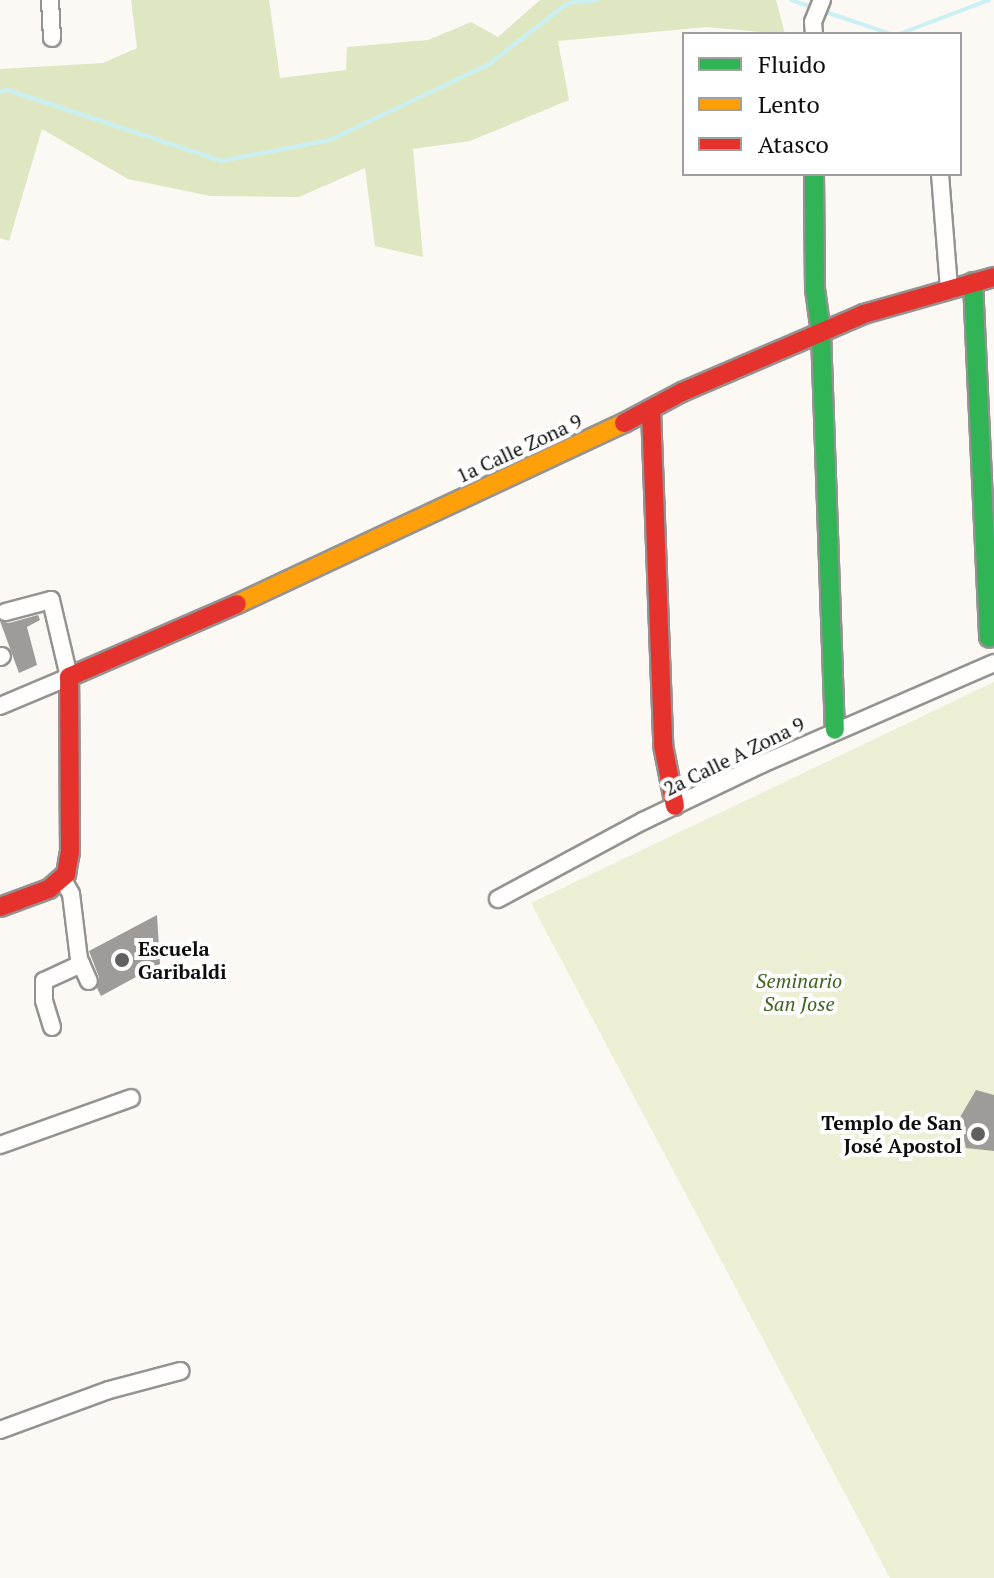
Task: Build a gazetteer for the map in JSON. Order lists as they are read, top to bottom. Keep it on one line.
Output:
{"streets":{"street":["1a Calle Zona 9","2a Calle A Zona 9"]},"parks":["Seminario San Jose"],"places":["Escuela Garibaldi","Templo de San José Apostol"],"legend":["Fluido","Lento","Atasco"]}
